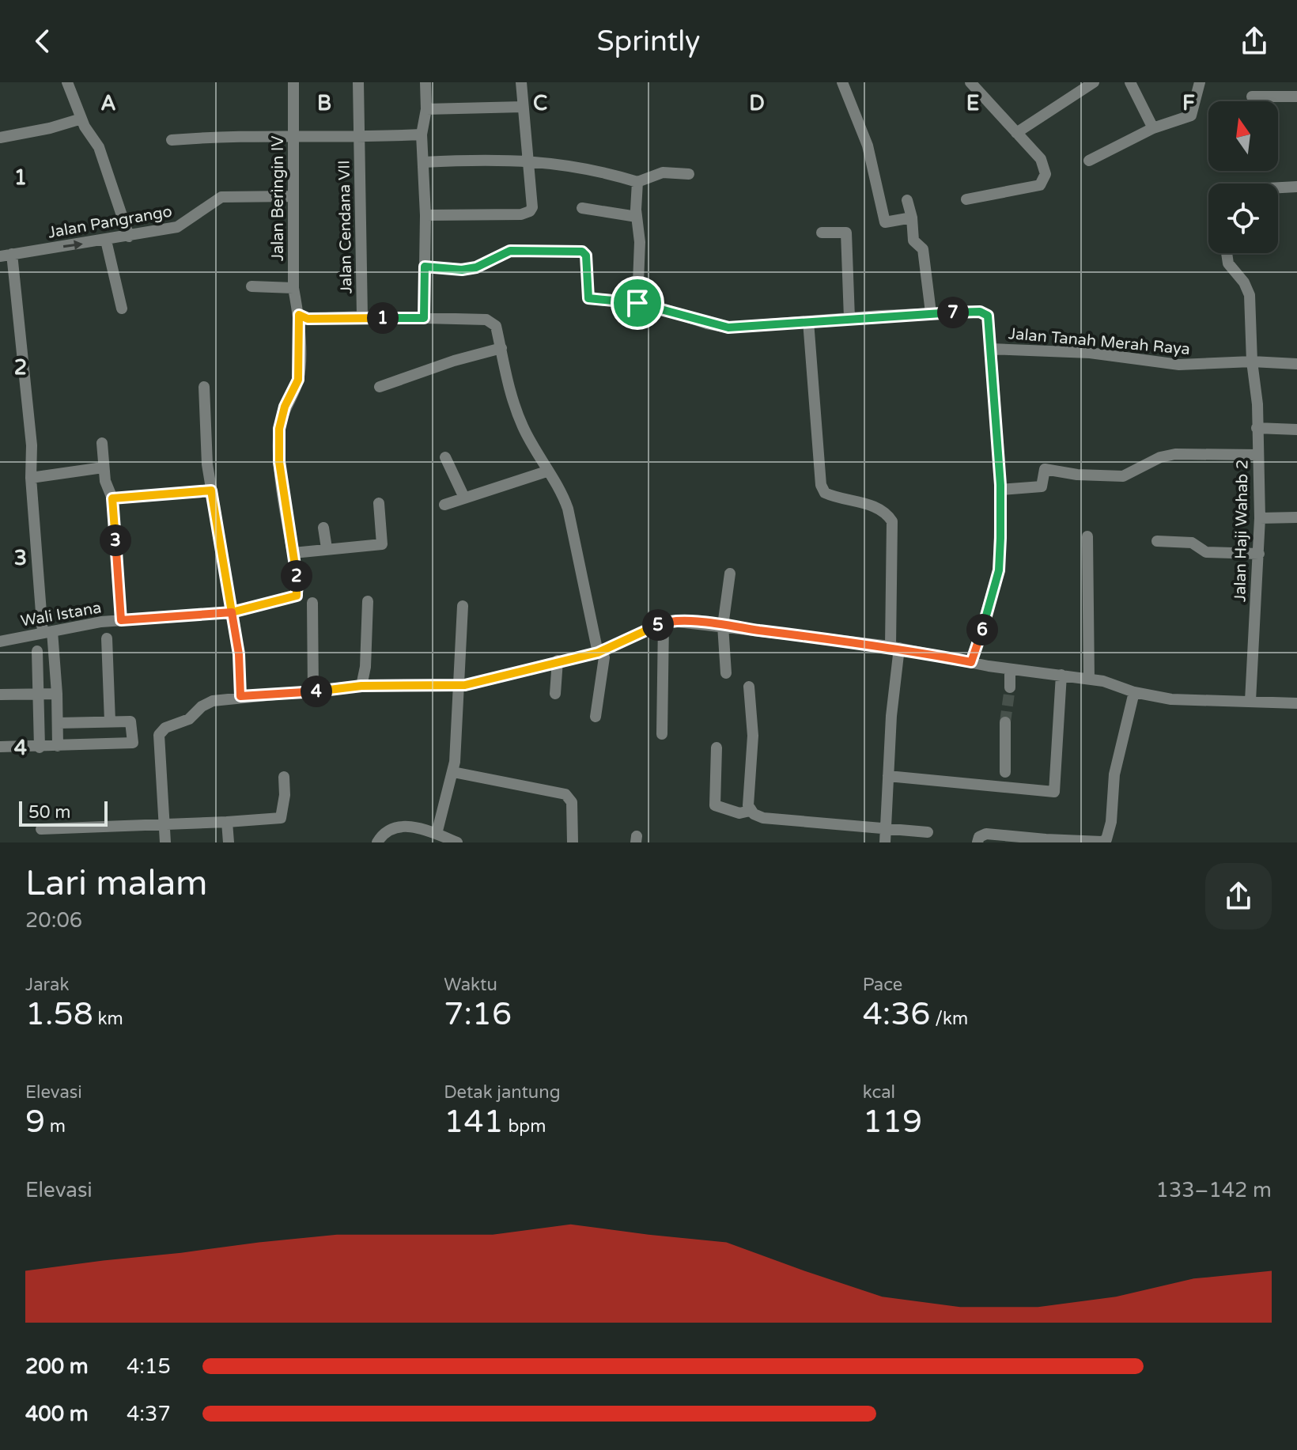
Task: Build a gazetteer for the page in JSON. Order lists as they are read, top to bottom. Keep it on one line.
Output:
{"streets":{"street":["Jalan Beringin IV","Jalan Pangrango","Jalan Cendana VII","Jalan Tanah Merah Raya","Jalan Haji Wahab 2","Wali Istana"]},"crossings":[["Jalan Beringin IV","Jalan Pangrango"],["Jalan Beringin IV","Wali Istana"],["Jalan Tanah Merah Raya","Jalan Haji Wahab 2"]],"scale_bar":"50 m","north":"top","page":{"header":"Sprintly","pins":["7","1","3","2","5","6","4"],"scale":"50 m","heading":["Lari malam","20:06"],"stats":[["Jarak","1.58 km"],["Waktu","7:16"],["Pace","4:36 /km"],["Elevasi","9 m"],["Detak jantung","141 bpm"],["kcal","119"]],"chart":["Elevasi","133–142 m"],"list":[{"name":"200 m","note":"4:15"},{"name":"400 m","note":"4:37"}]},"grid":{"columns":["A","B","C","D","E","F"],"rows":["1","2","3","4"]}}
